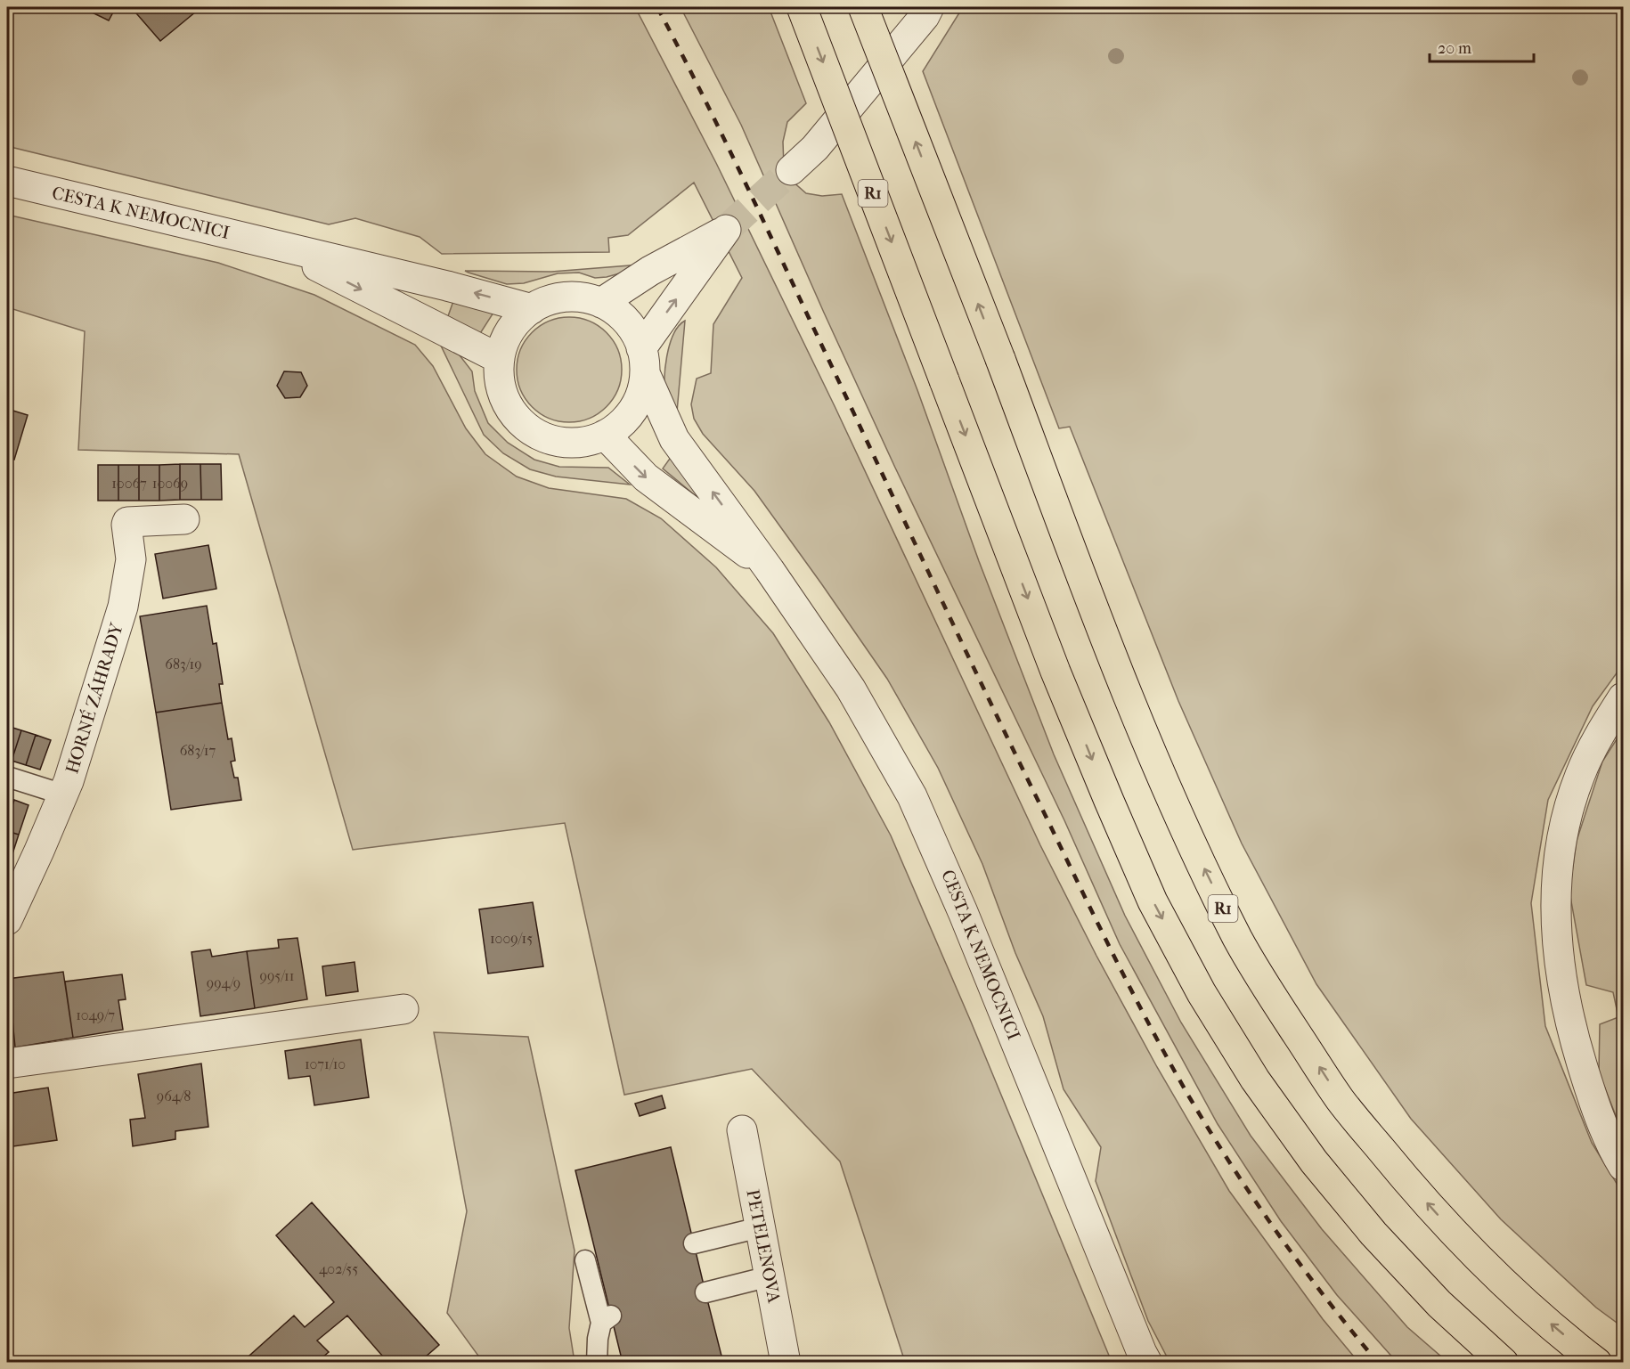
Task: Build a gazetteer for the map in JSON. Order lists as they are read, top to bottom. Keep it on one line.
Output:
{"streets":{"highway":["R1"],"street":["CESTA K NEMOCNICI","HORNÉ ZÁHRADY","PETELENOVA"]},"house_numbers":["10067","10069","683/19","683/17","1009/15","995/11","994/9","1049/7","1071/10","964/8","402/55"],"scale_bar":"20 m"}
